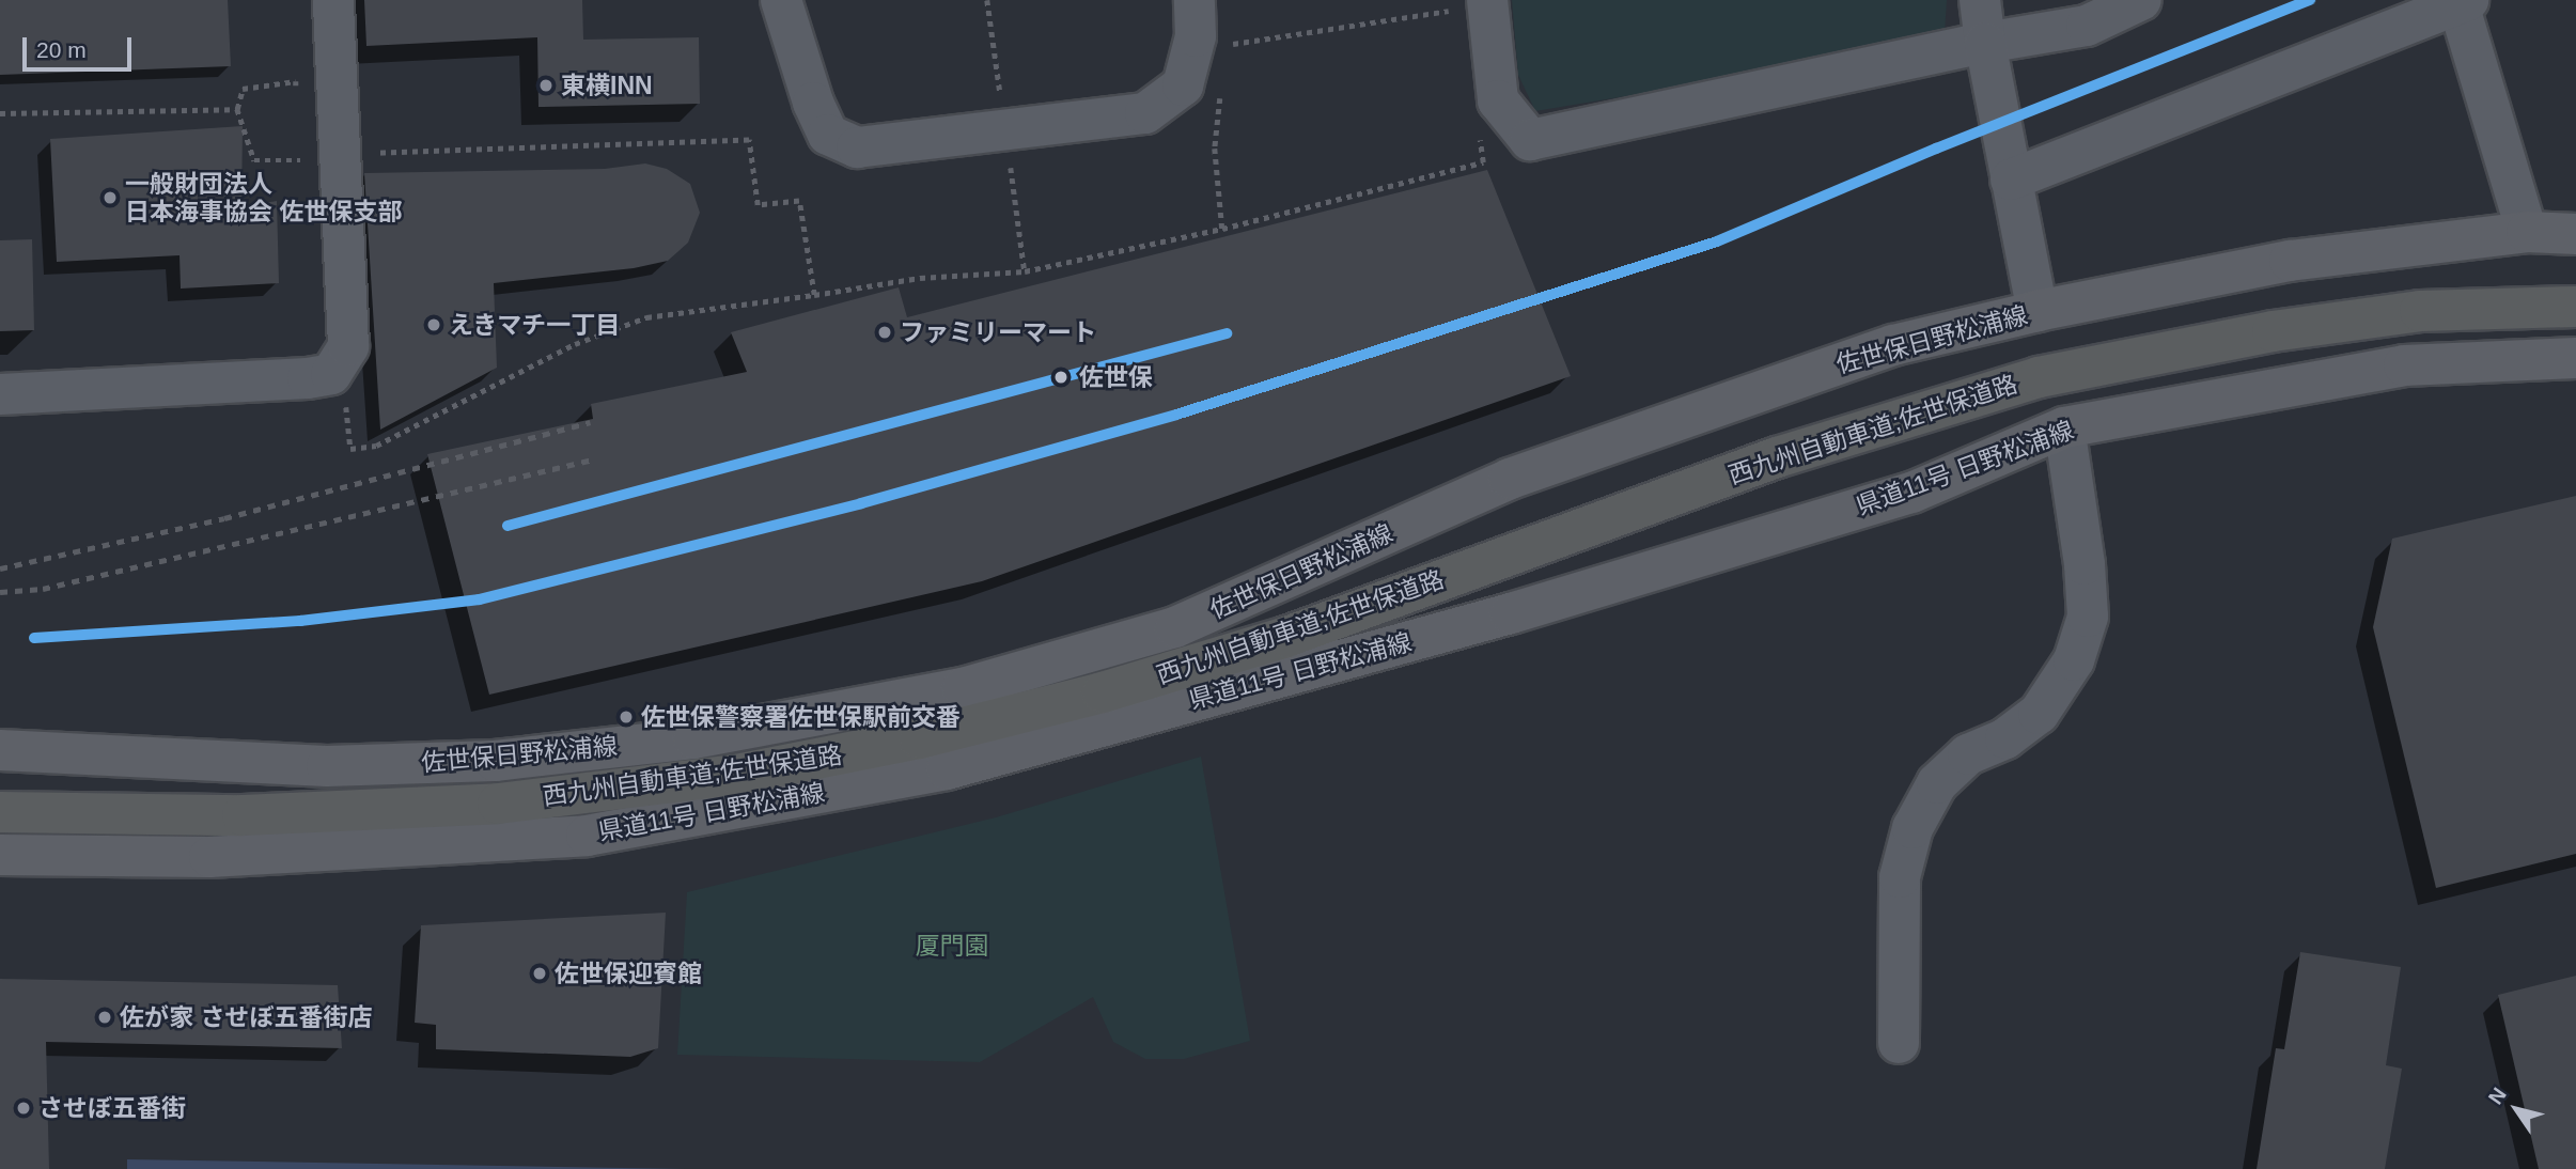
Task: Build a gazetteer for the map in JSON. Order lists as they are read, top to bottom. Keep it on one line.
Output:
{"streets":{"highway":["西九州自動車道;佐世保道路"],"main road":["佐世保日野松浦線","県道11号 日野松浦線"]},"parks":["厦門園"],"places":["東横INN","一般財団法人 日本海事協会 佐世保支部","えきマチ一丁目","ファミリーマート","佐世保","佐世保警察署佐世保駅前交番","佐世保迎賓館","佐が家 させぼ五番街店","させぼ五番街"],"scale_bar":"20 m","north":"top left"}
